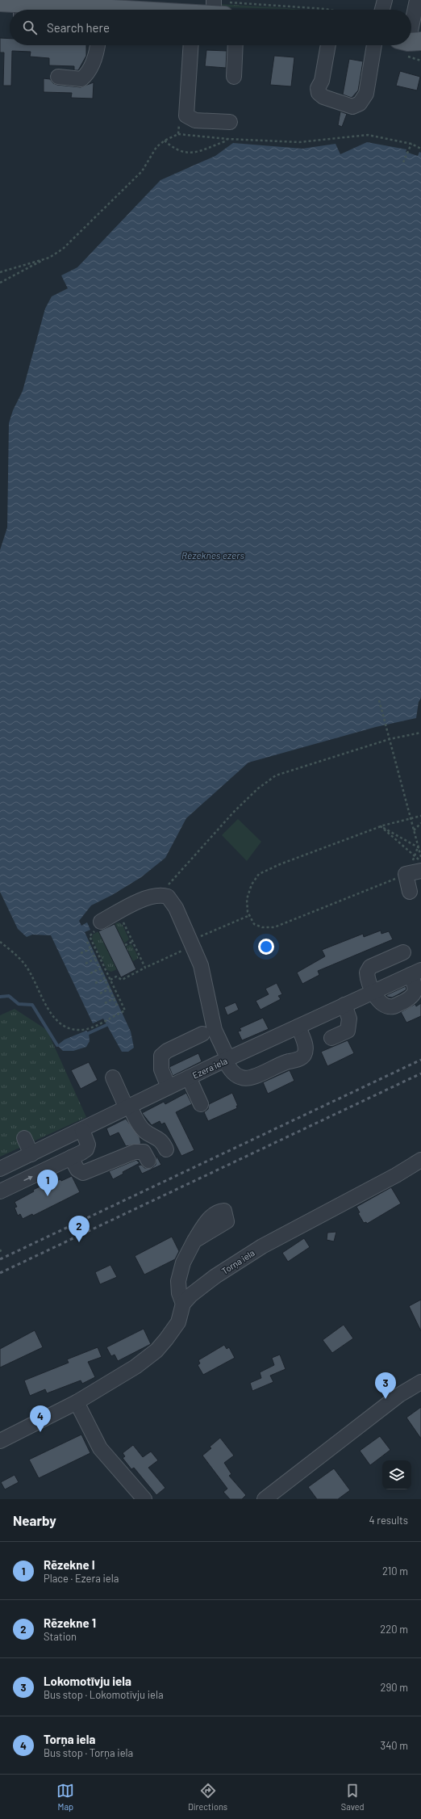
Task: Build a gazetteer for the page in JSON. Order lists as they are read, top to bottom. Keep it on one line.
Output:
{"streets":{"street":["Ezera iela","Torņa iela"]},"water":["Rēzeknes ezers"],"page":{"search":"Search here","pins":["1","2","3","4"],"heading":["Nearby","4 results"],"list":[{"mark":"1","name":"Rēzekne I","note":"Place · Ezera iela","value":"210 m"},{"mark":"2","name":"Rēzekne 1","note":"Station","value":"220 m"},{"mark":"3","name":"Lokomotīvju iela","note":"Bus stop · Lokomotīvju iela","value":"290 m"},{"mark":"4","name":"Torņa iela","note":"Bus stop · Torņa iela","value":"340 m"}],"nav":["Map","Directions","Saved"]}}
